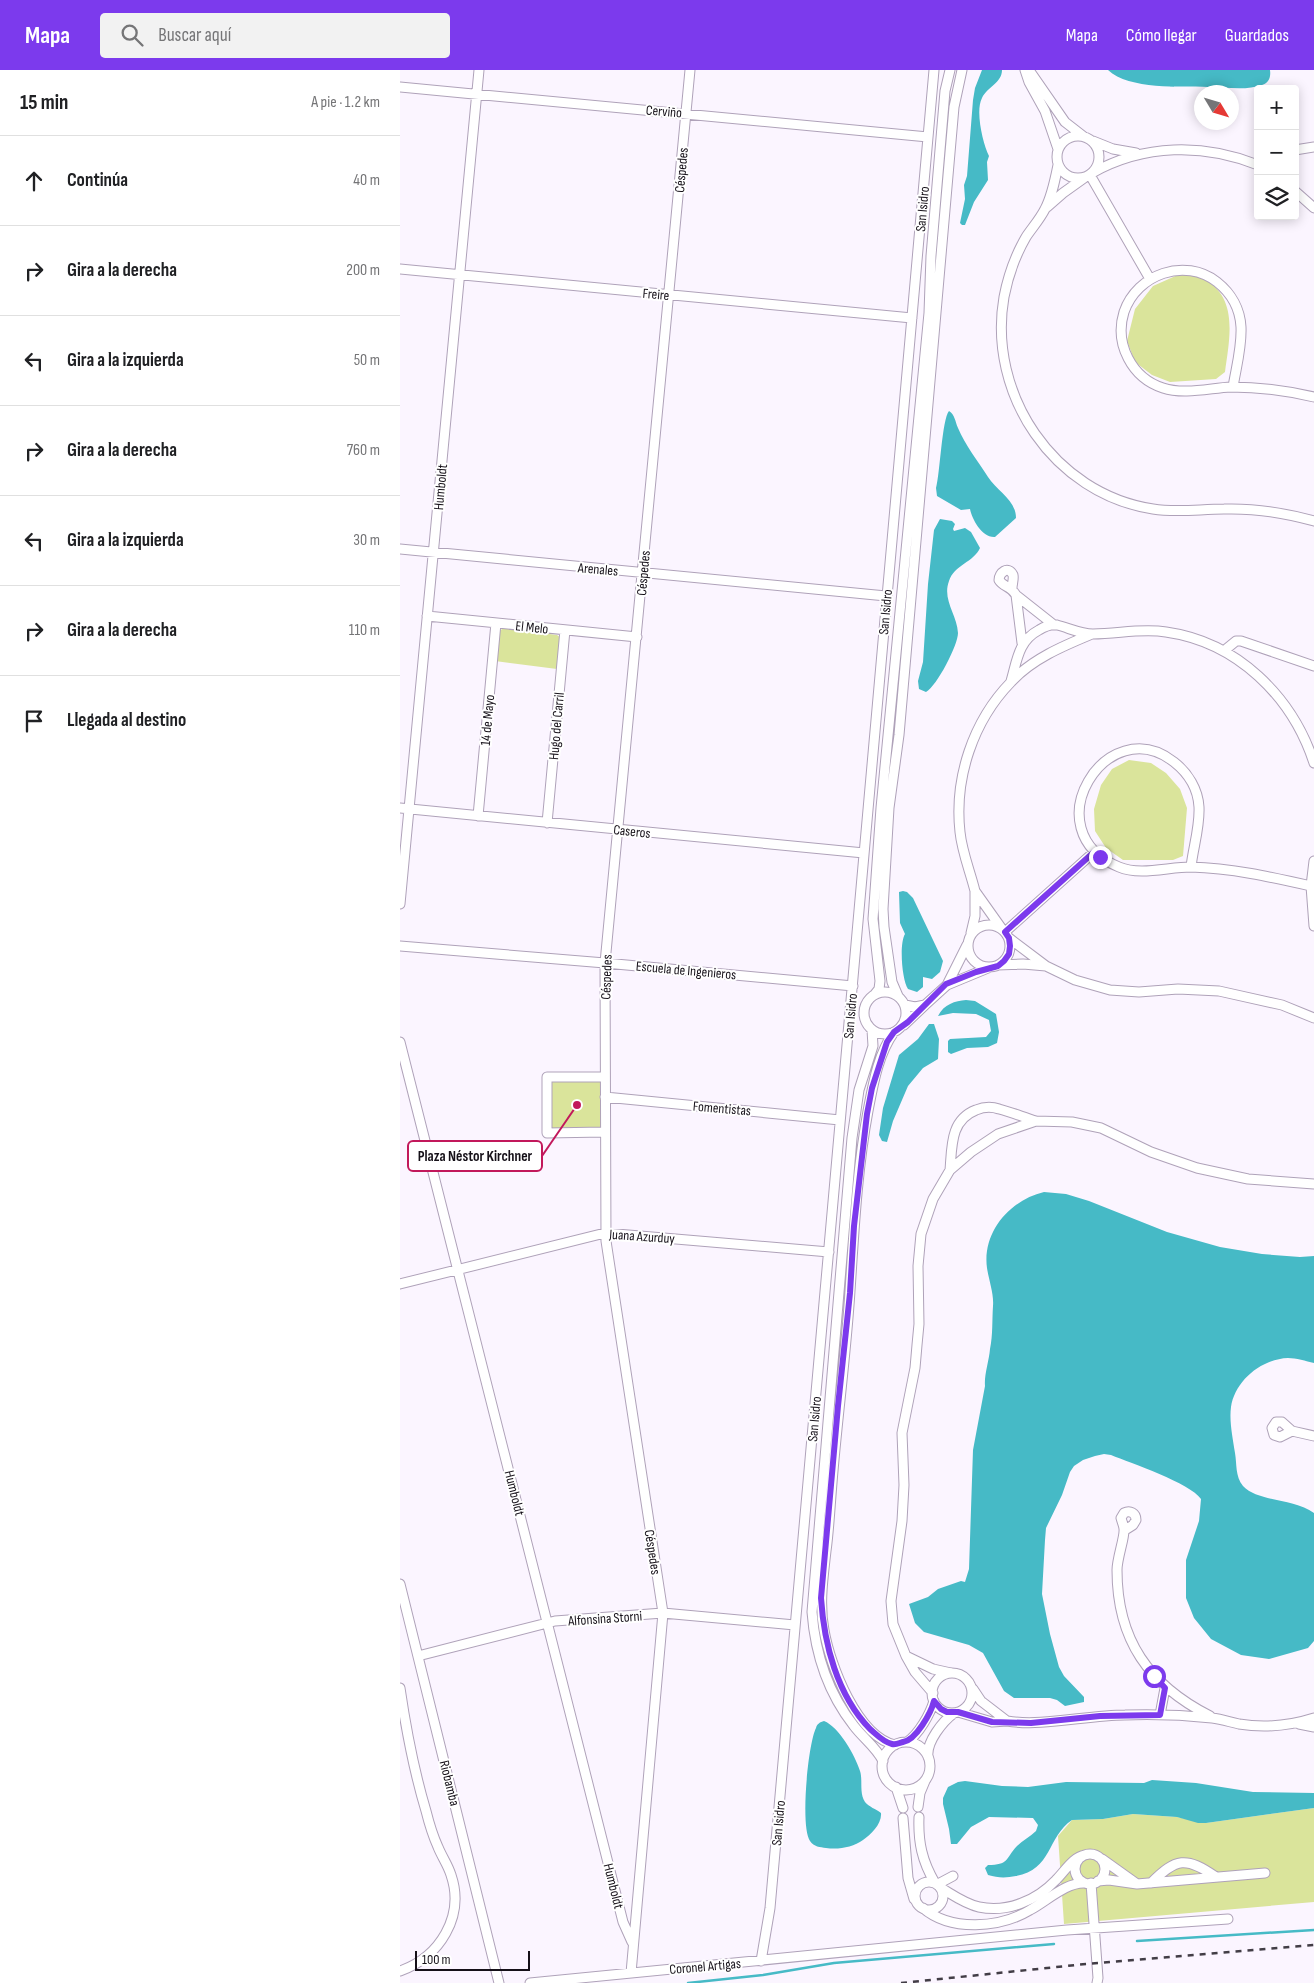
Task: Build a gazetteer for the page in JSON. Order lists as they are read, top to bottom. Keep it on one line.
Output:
{"streets":{"street":["Cerviño","Céspedes","San Isidro","Freire","Humboldt","Arenales","El Melo","14 de Mayo","Hugo del Carril","Caseros","Escuela de Ingenieros","Fomentistas","Juana Azurduy","Alfonsina Storni","Riobamba","Coronel Artigas"]},"crossings":[["Cerviño","Céspedes"],["Cerviño","San Isidro"],["Cerviño","Humboldt"],["Céspedes","Freire"],["Céspedes","Humboldt"],["Céspedes","Arenales"],["Céspedes","El Melo"],["Céspedes","Caseros"],["Céspedes","Escuela de Ingenieros"],["Céspedes","Fomentistas"],["Céspedes","Juana Azurduy"],["Céspedes","Alfonsina Storni"],["Céspedes","Coronel Artigas"],["San Isidro","Freire"],["San Isidro","Arenales"],["San Isidro","Caseros"],["San Isidro","Escuela de Ingenieros"],["San Isidro","Fomentistas"],["San Isidro","Juana Azurduy"],["San Isidro","Alfonsina Storni"],["San Isidro","Coronel Artigas"],["Freire","Humboldt"],["Humboldt","Arenales"],["Humboldt","El Melo"],["Humboldt","Caseros"],["Humboldt","Juana Azurduy"],["Humboldt","Alfonsina Storni"],["El Melo","14 de Mayo"],["El Melo","Hugo del Carril"],["14 de Mayo","Caseros"],["Hugo del Carril","Caseros"],["Alfonsina Storni","Riobamba"]],"places":["Plaza Néstor Kirchner"],"scale_bar":"100 m","north":"bottom right","page":{"header":"Mapa","search":"Buscar aquí","nav":["Mapa","Cómo llegar","Guardados"],"heading":["15 min","A pie · 1.2 km"],"map_buttons":["+","−"],"list":[["Continúa","40 m"],["Gira a la derecha","200 m"],["Gira a la izquierda","50 m"],["Gira a la derecha","760 m"],["Gira a la izquierda","30 m"],["Gira a la derecha","110 m"],"Llegada al destino"],"scale":"100 m"}}
